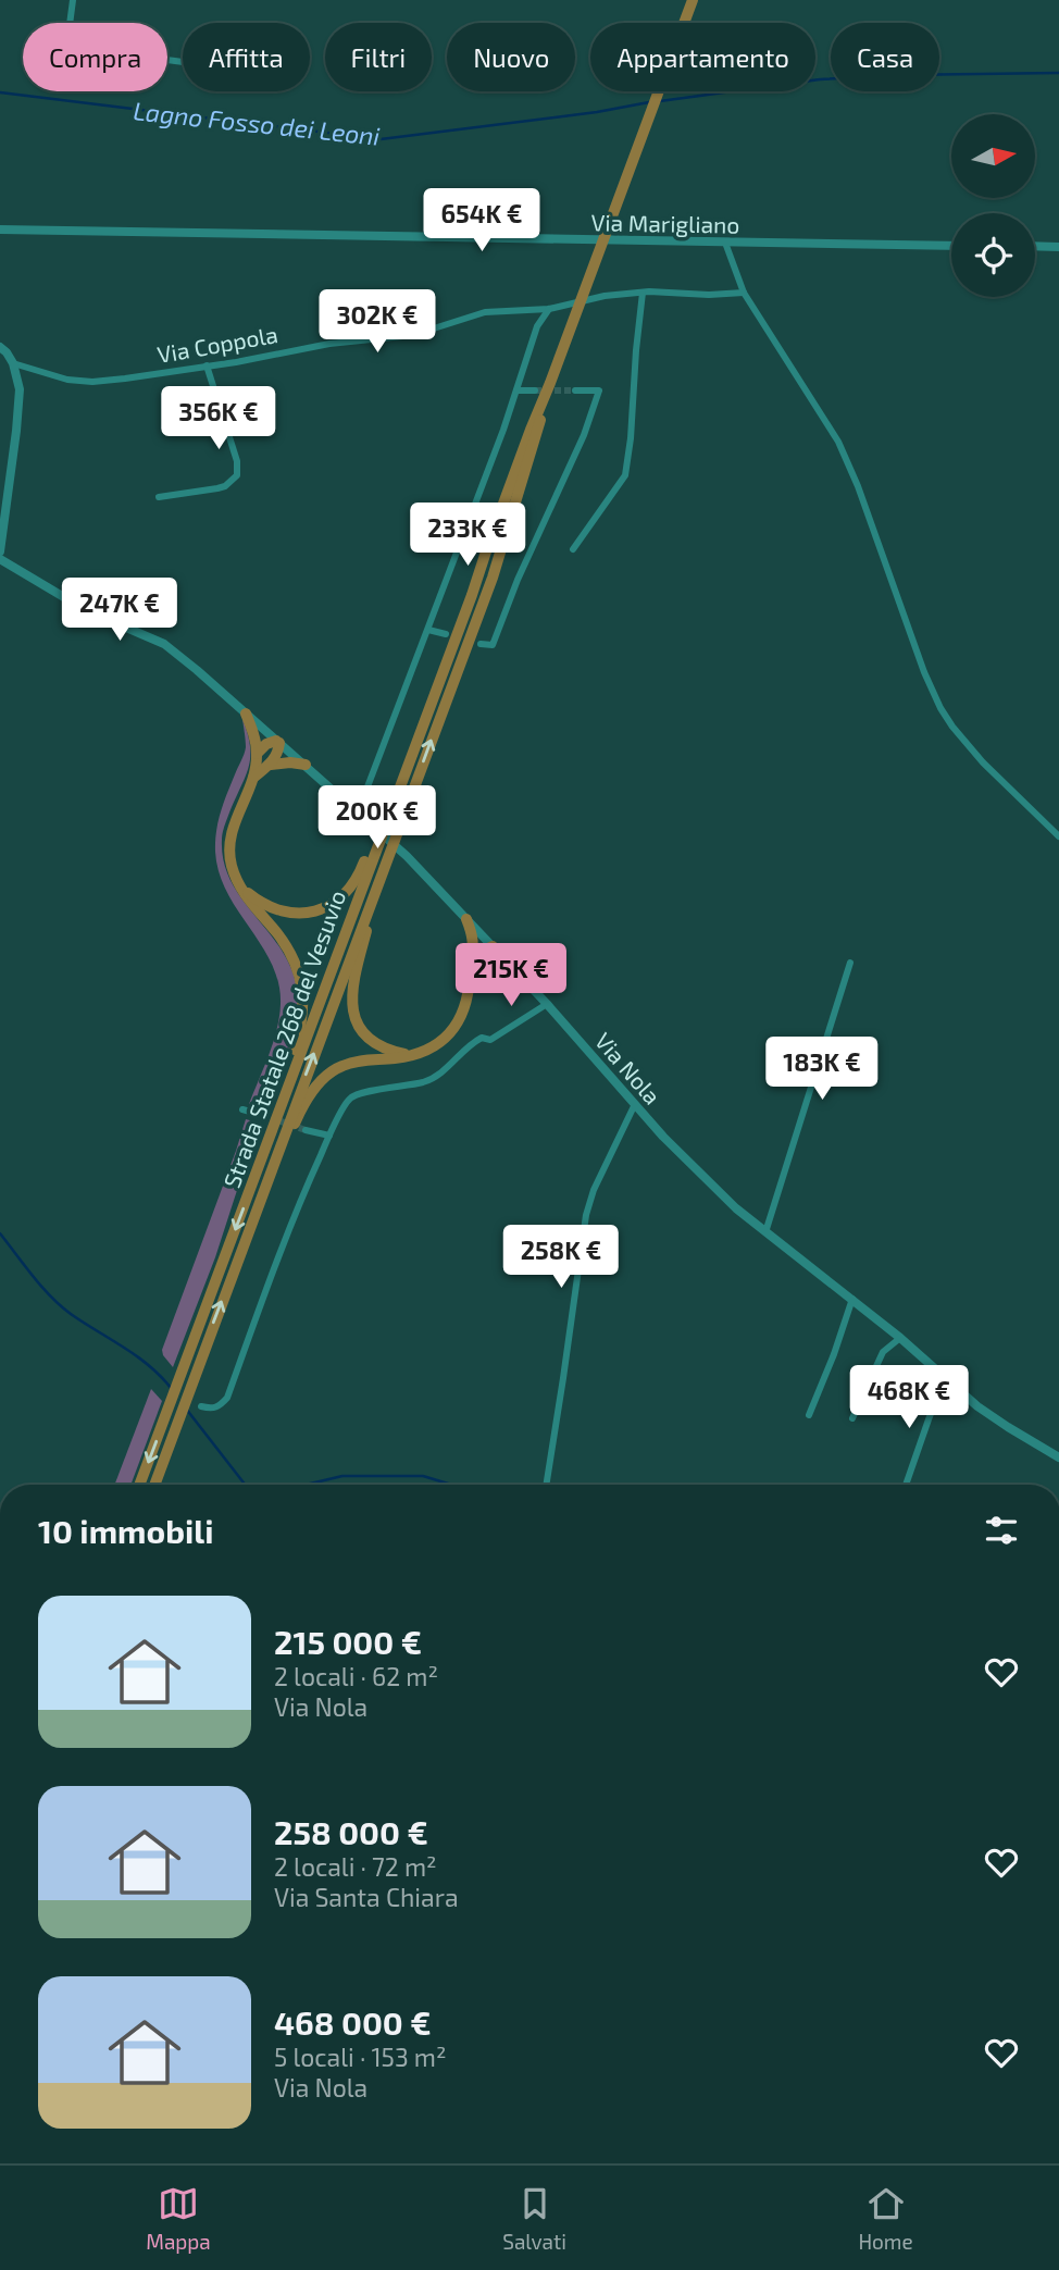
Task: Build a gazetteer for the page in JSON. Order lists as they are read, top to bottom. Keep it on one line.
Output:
{"streets":{"highway":["Strada Statale 268 del Vesuvio"],"street":["Via Marigliano","Via Coppola","Via Nola"]},"water":["Lagno Fosso dei Leoni"],"north":"right","page":{"chip":["Compra","Affitta","Filtri","Nuovo","Appartamento","Casa"],"price":["654K €","302K €","356K €","233K €","247K €","200K €","215K €","183K €","258K €","468K €"],"heading":"10 immobili","list":[{"name":"215 000 €","note":"2 locali · 62 m² · Via Nola"},{"name":"258 000 €","note":"2 locali · 72 m² · Via Santa Chiara"},{"name":"468 000 €","note":"5 locali · 153 m² · Via Nola"}],"tabs":["Mappa","Salvati","Home"]}}
